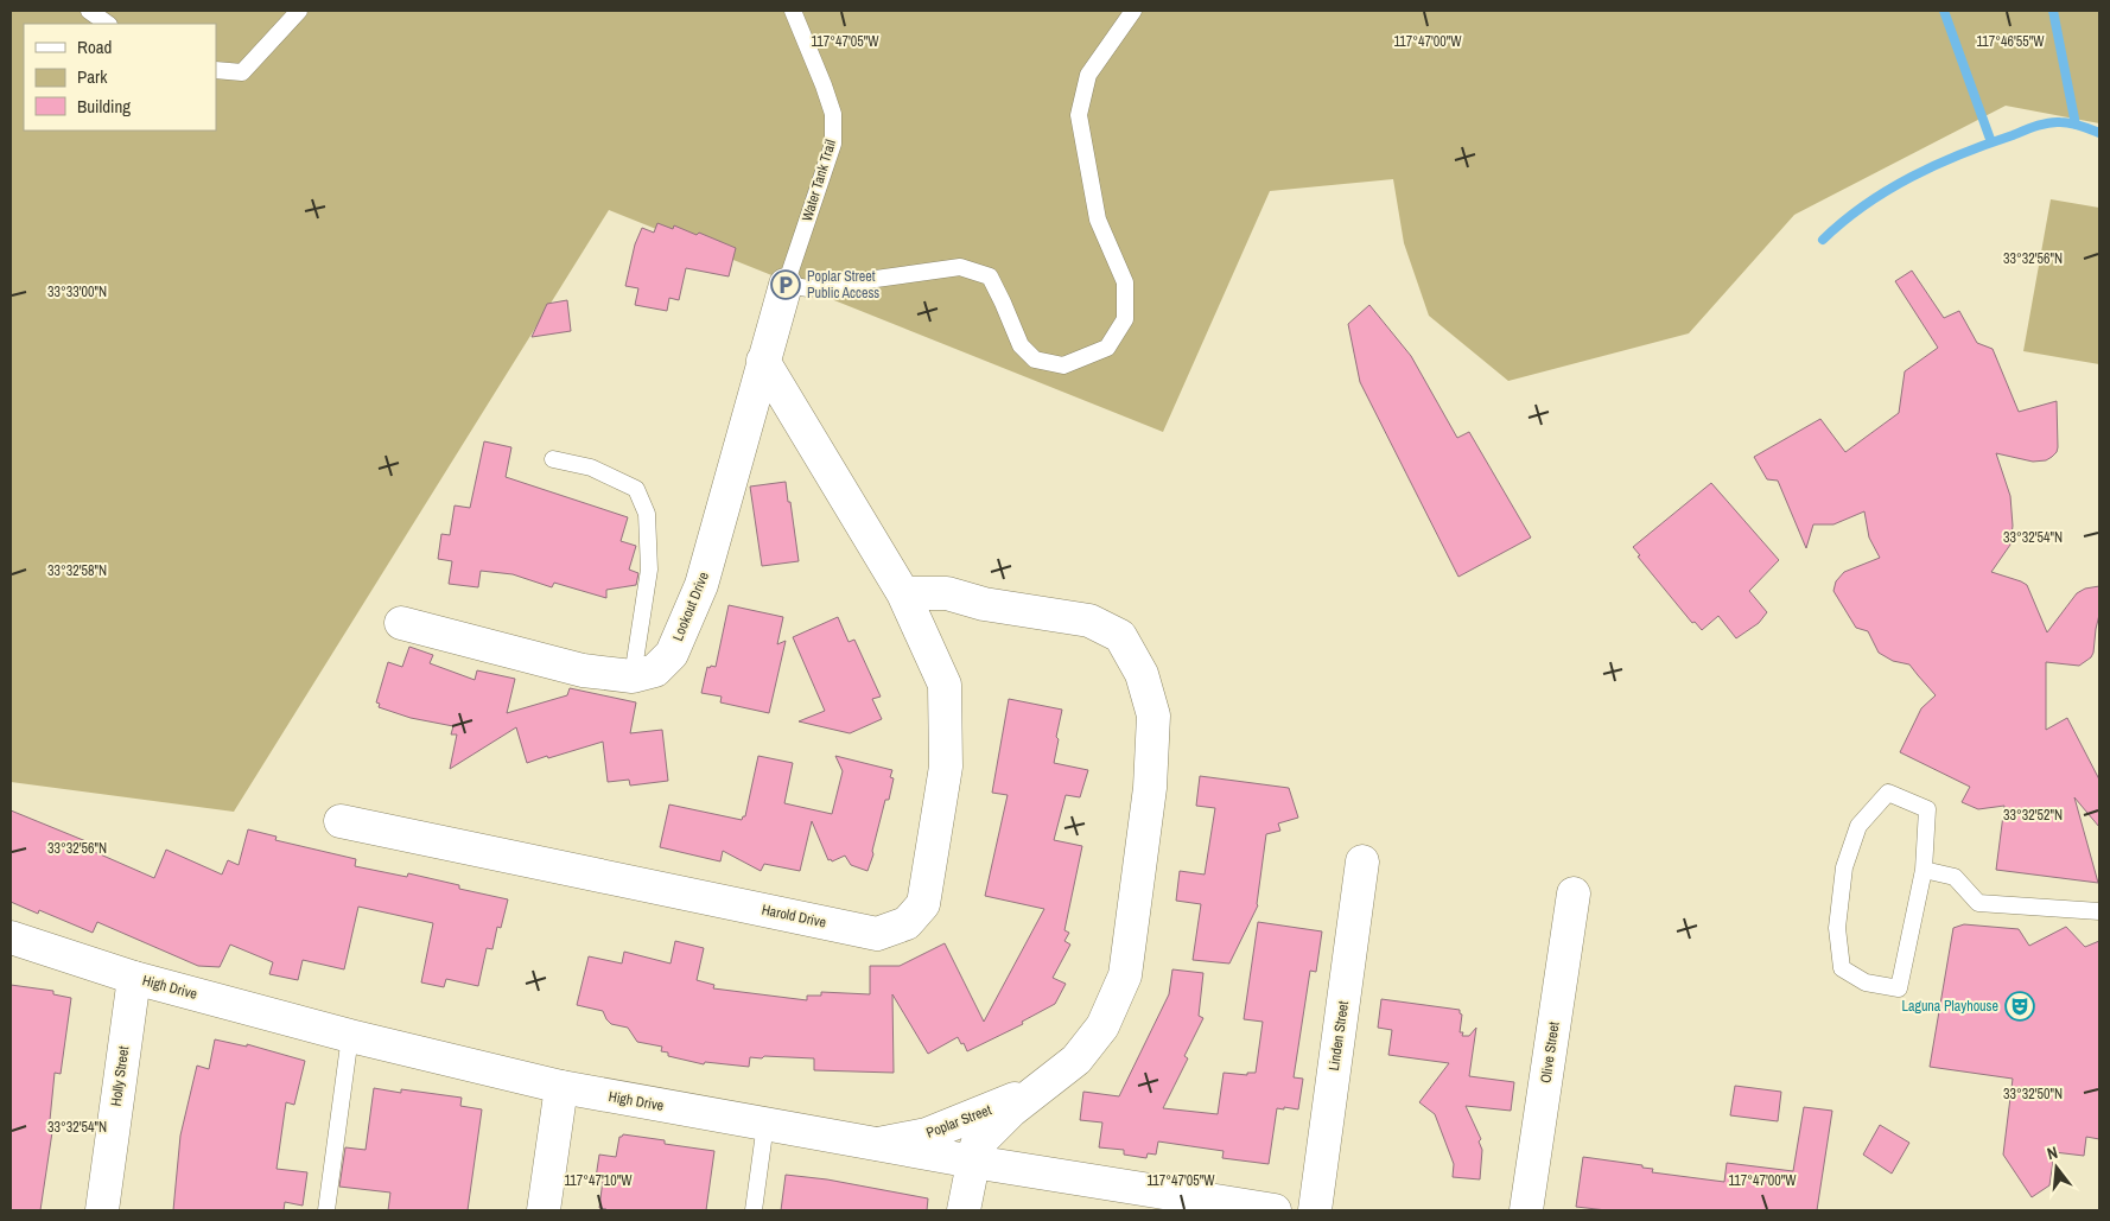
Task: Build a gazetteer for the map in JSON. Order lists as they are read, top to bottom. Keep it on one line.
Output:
{"streets":{"street":["Lookout Drive","Harold Drive","High Drive","Linden Street","Olive Street","Holly Street","Poplar Street"],"lane":["Water Tank Trail"]},"crossings":[["Water Tank Trail","Lookout Drive"],["Lookout Drive","Harold Drive"],["High Drive","Holly Street"],["High Drive","Poplar Street"]],"places":{"parking":["Poplar Street Public Access"],"theatre":["Laguna Playhouse"]},"legend":["Road","Park","Building"],"north":"top","coordinates":["117°47'05\"W","117°47'00\"W","117°46'55\"W","33°32'56\"N","33°33'00\"N","33°32'54\"N","33°32'58\"N","33°32'52\"N","33°32'50\"N","117°47'10\"W"]}
